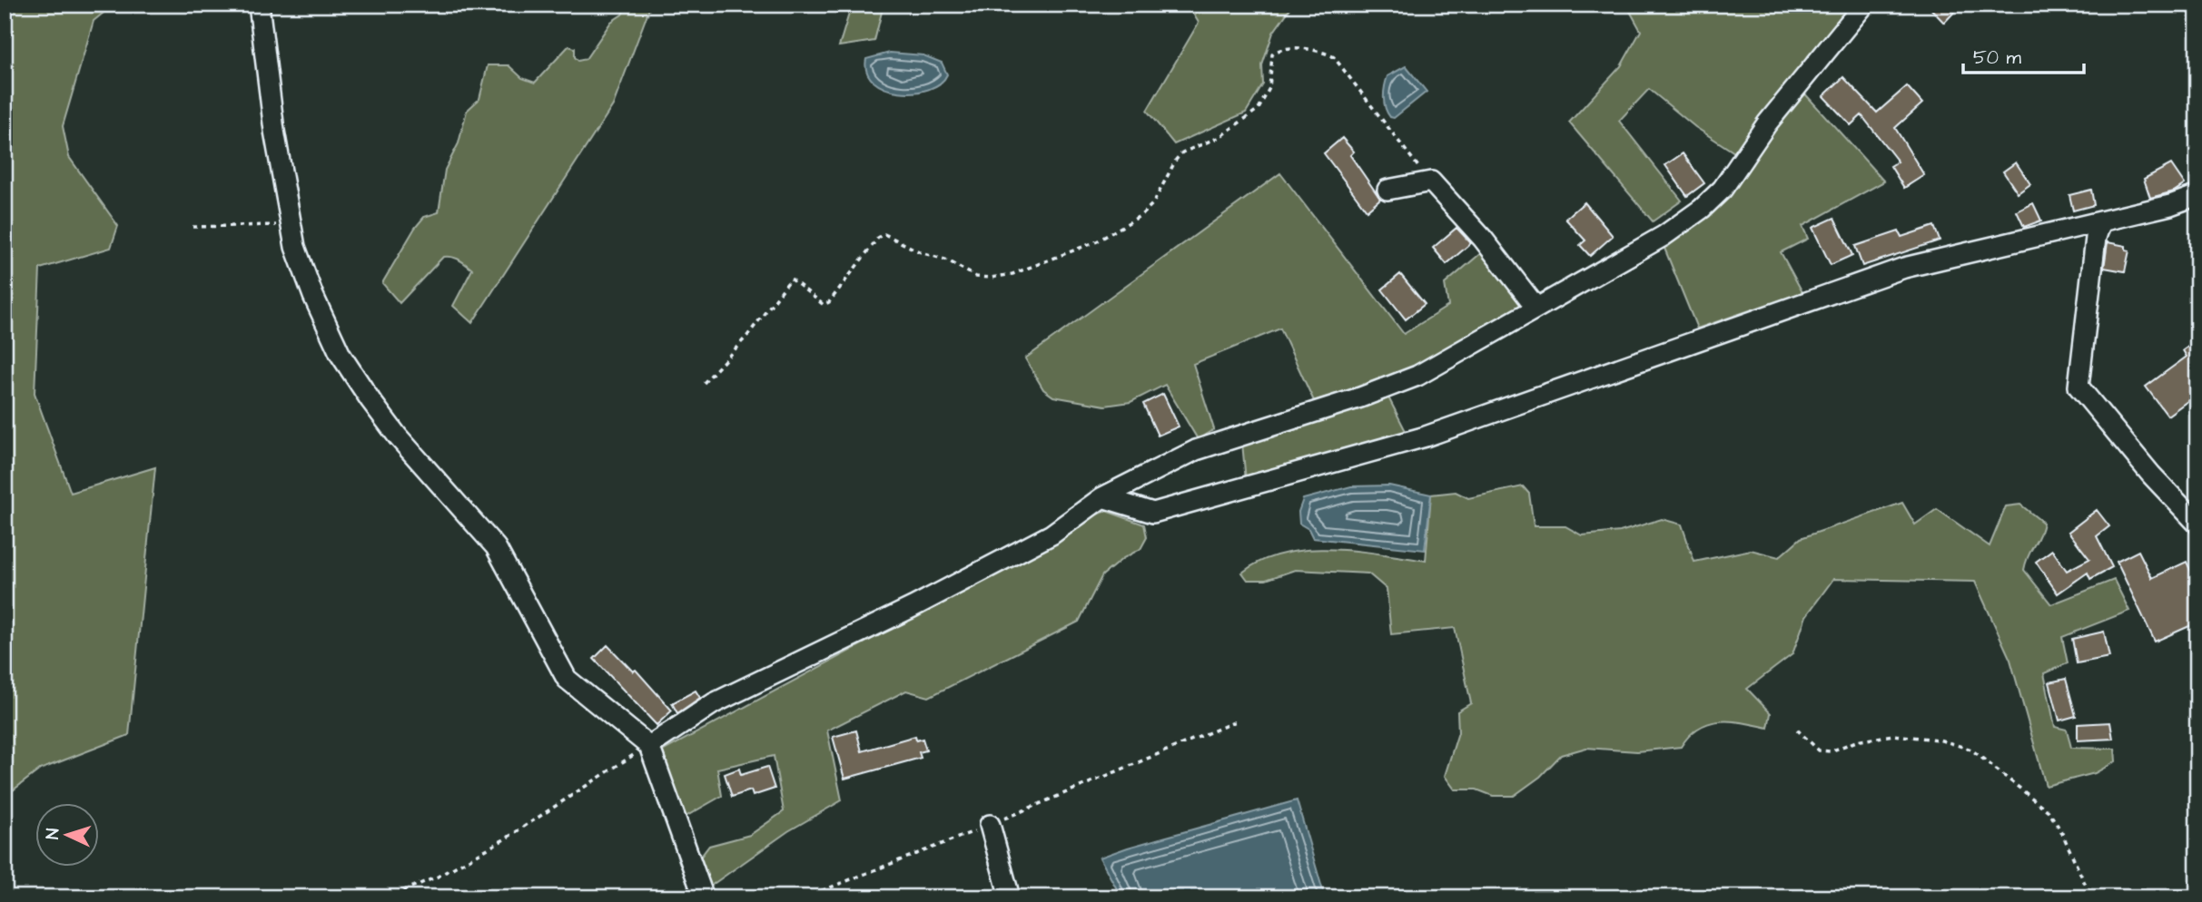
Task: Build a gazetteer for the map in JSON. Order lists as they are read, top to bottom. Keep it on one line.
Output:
{"scale_bar":"50 m","north":"left"}
